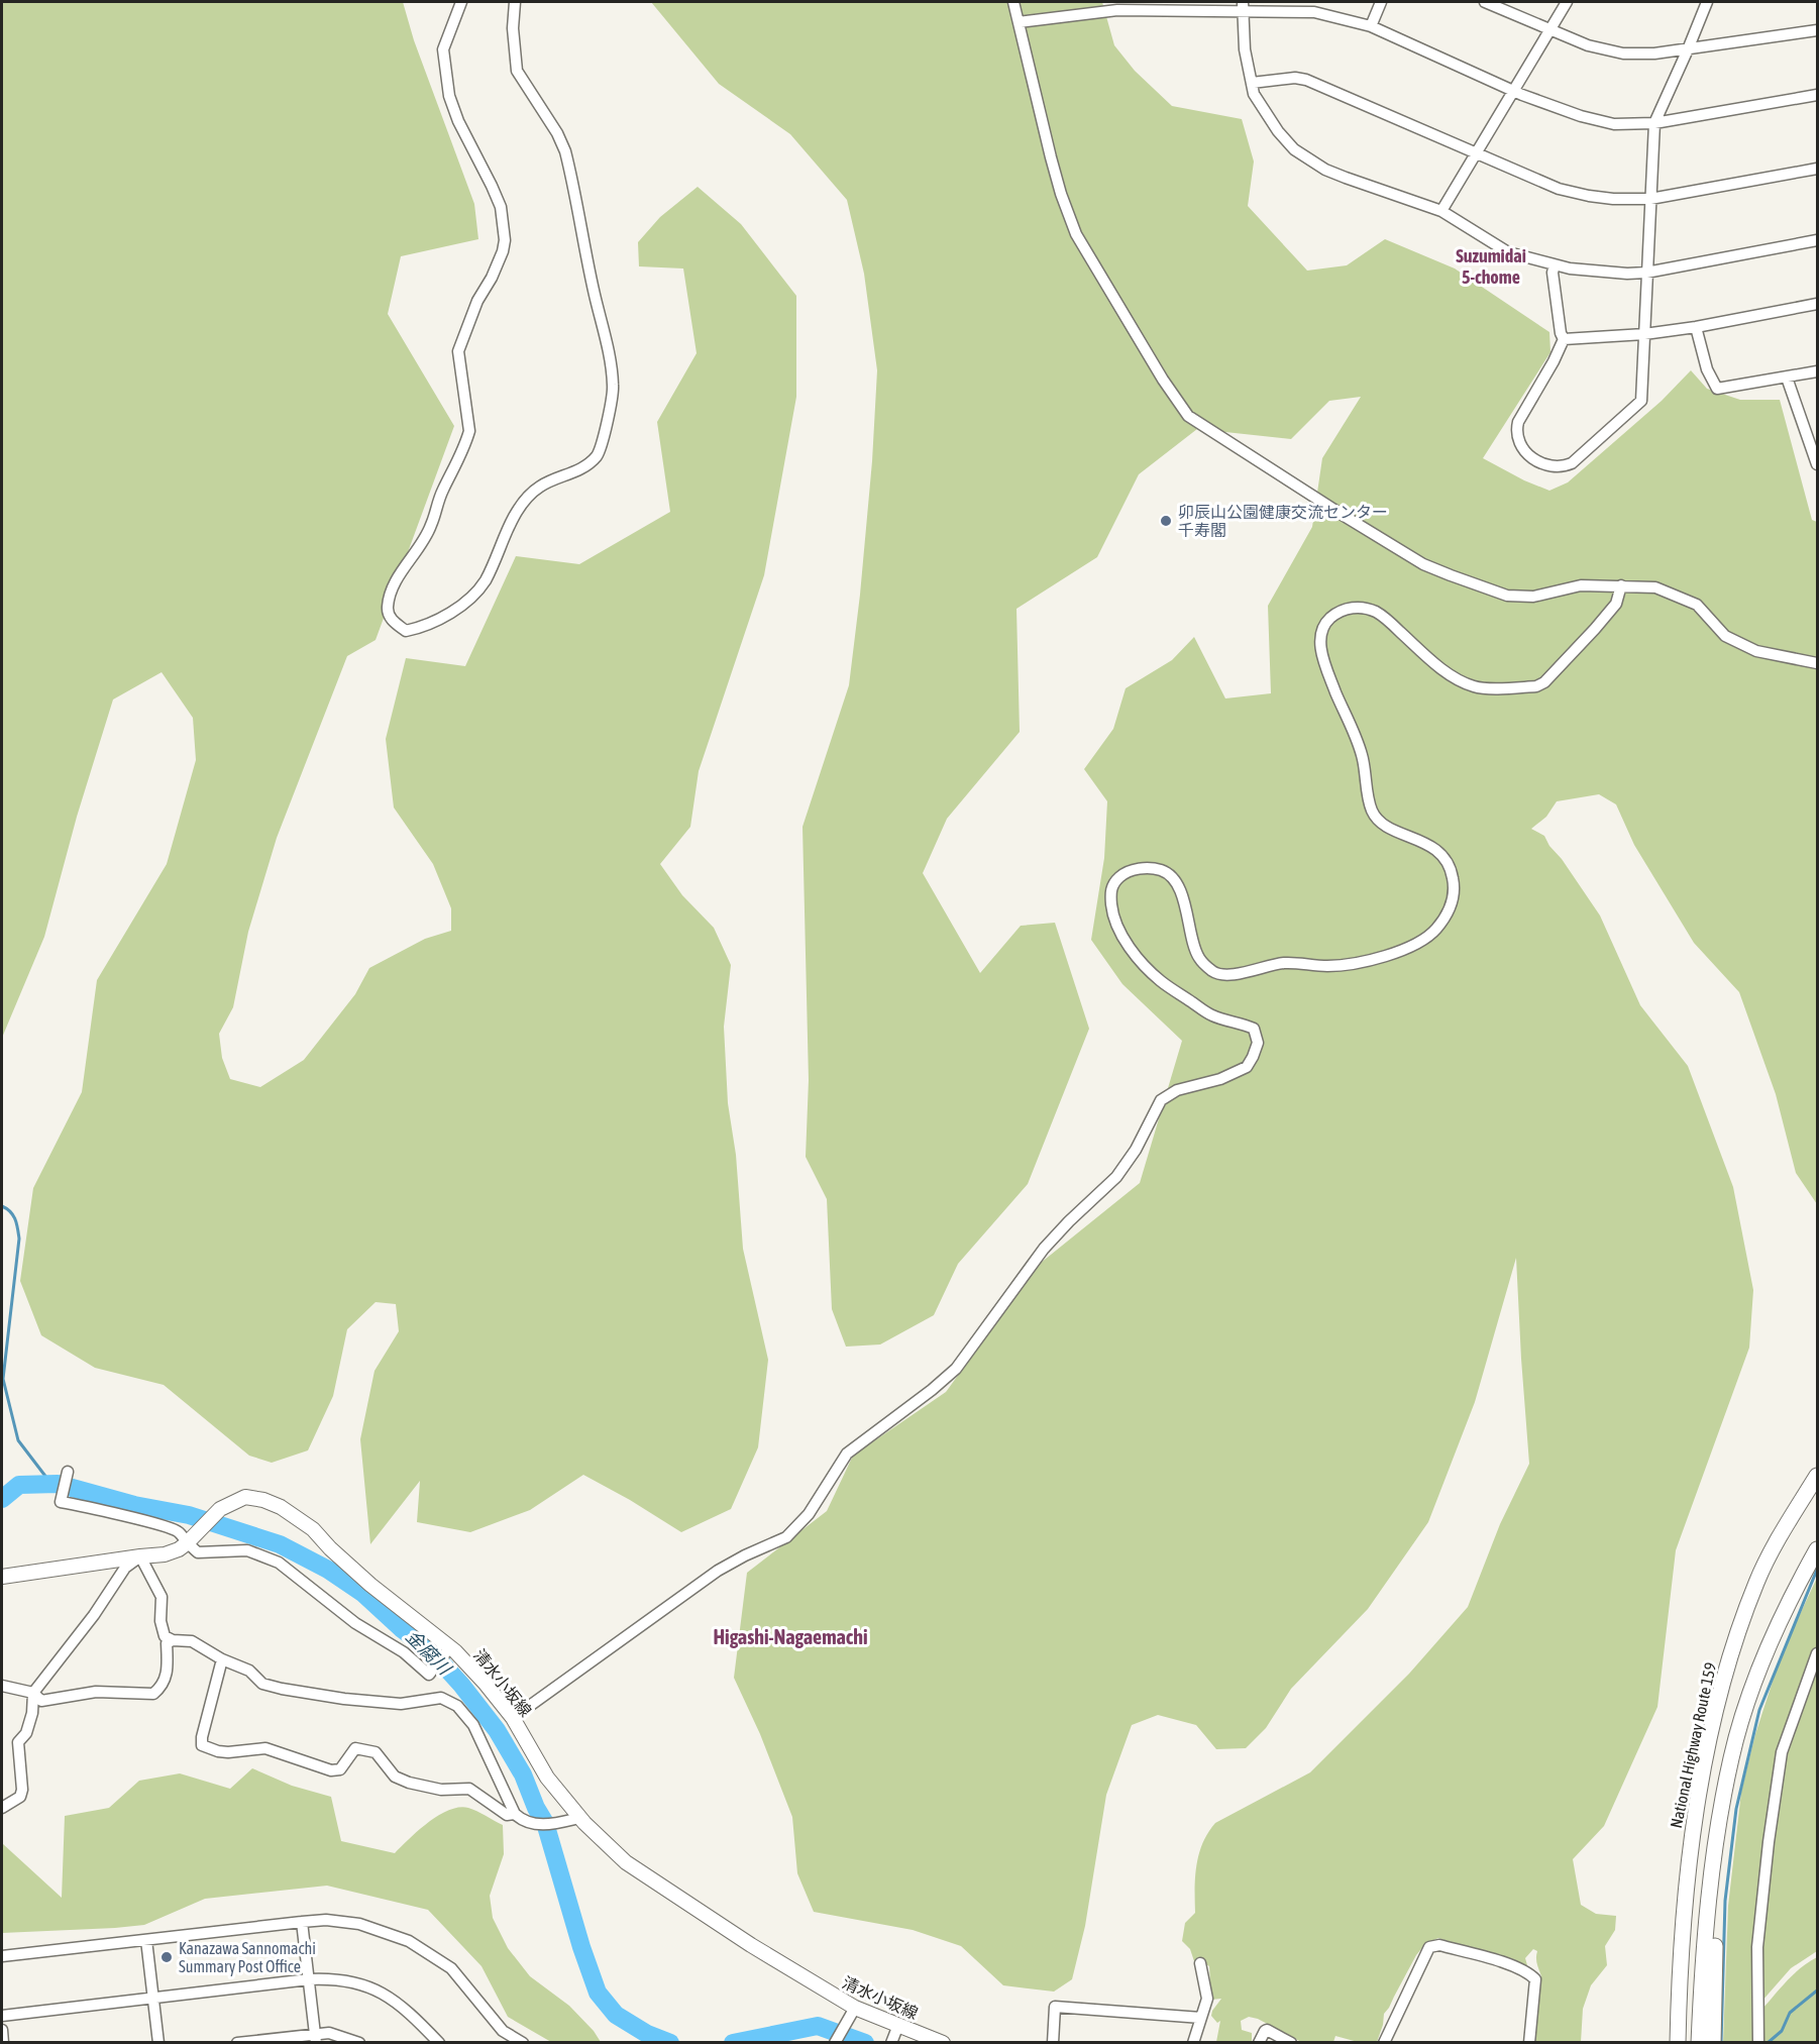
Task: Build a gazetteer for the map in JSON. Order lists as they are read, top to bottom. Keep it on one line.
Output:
{"streets":{"highway":["National Highway Route 159"],"main road":["清水小坂線"]},"districts":["Suzumidai 5-chome","Higashi-Nagaemachi"],"water":["金腐川"],"places":["卯辰山公園健康交流センター 千寿閣","Kanazawa Sannomachi Summary Post Office"]}
